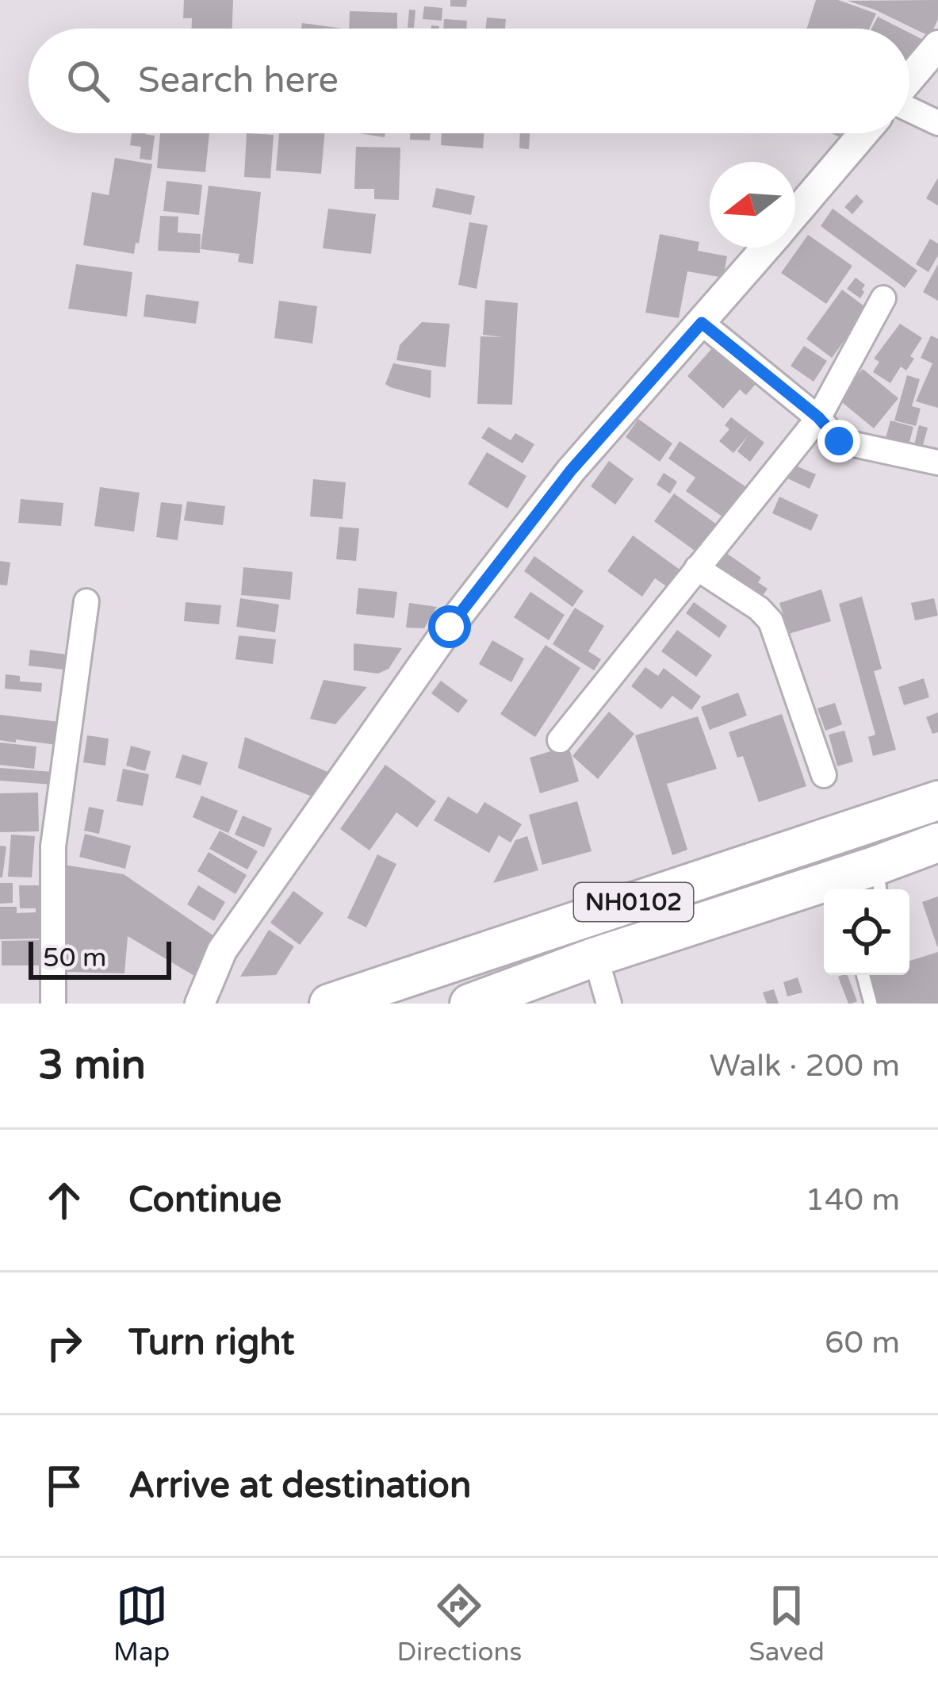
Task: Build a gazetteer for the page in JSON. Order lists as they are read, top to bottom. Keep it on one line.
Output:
{"streets":{"highway":["NH0102"]},"scale_bar":"50 m","north":"left","page":{"search":"Search here","scale":"50 m","heading":["3 min","Walk · 200 m"],"list":[["Continue","140 m"],["Turn right","60 m"],"Arrive at destination"],"nav":["Map","Directions","Saved"]}}
